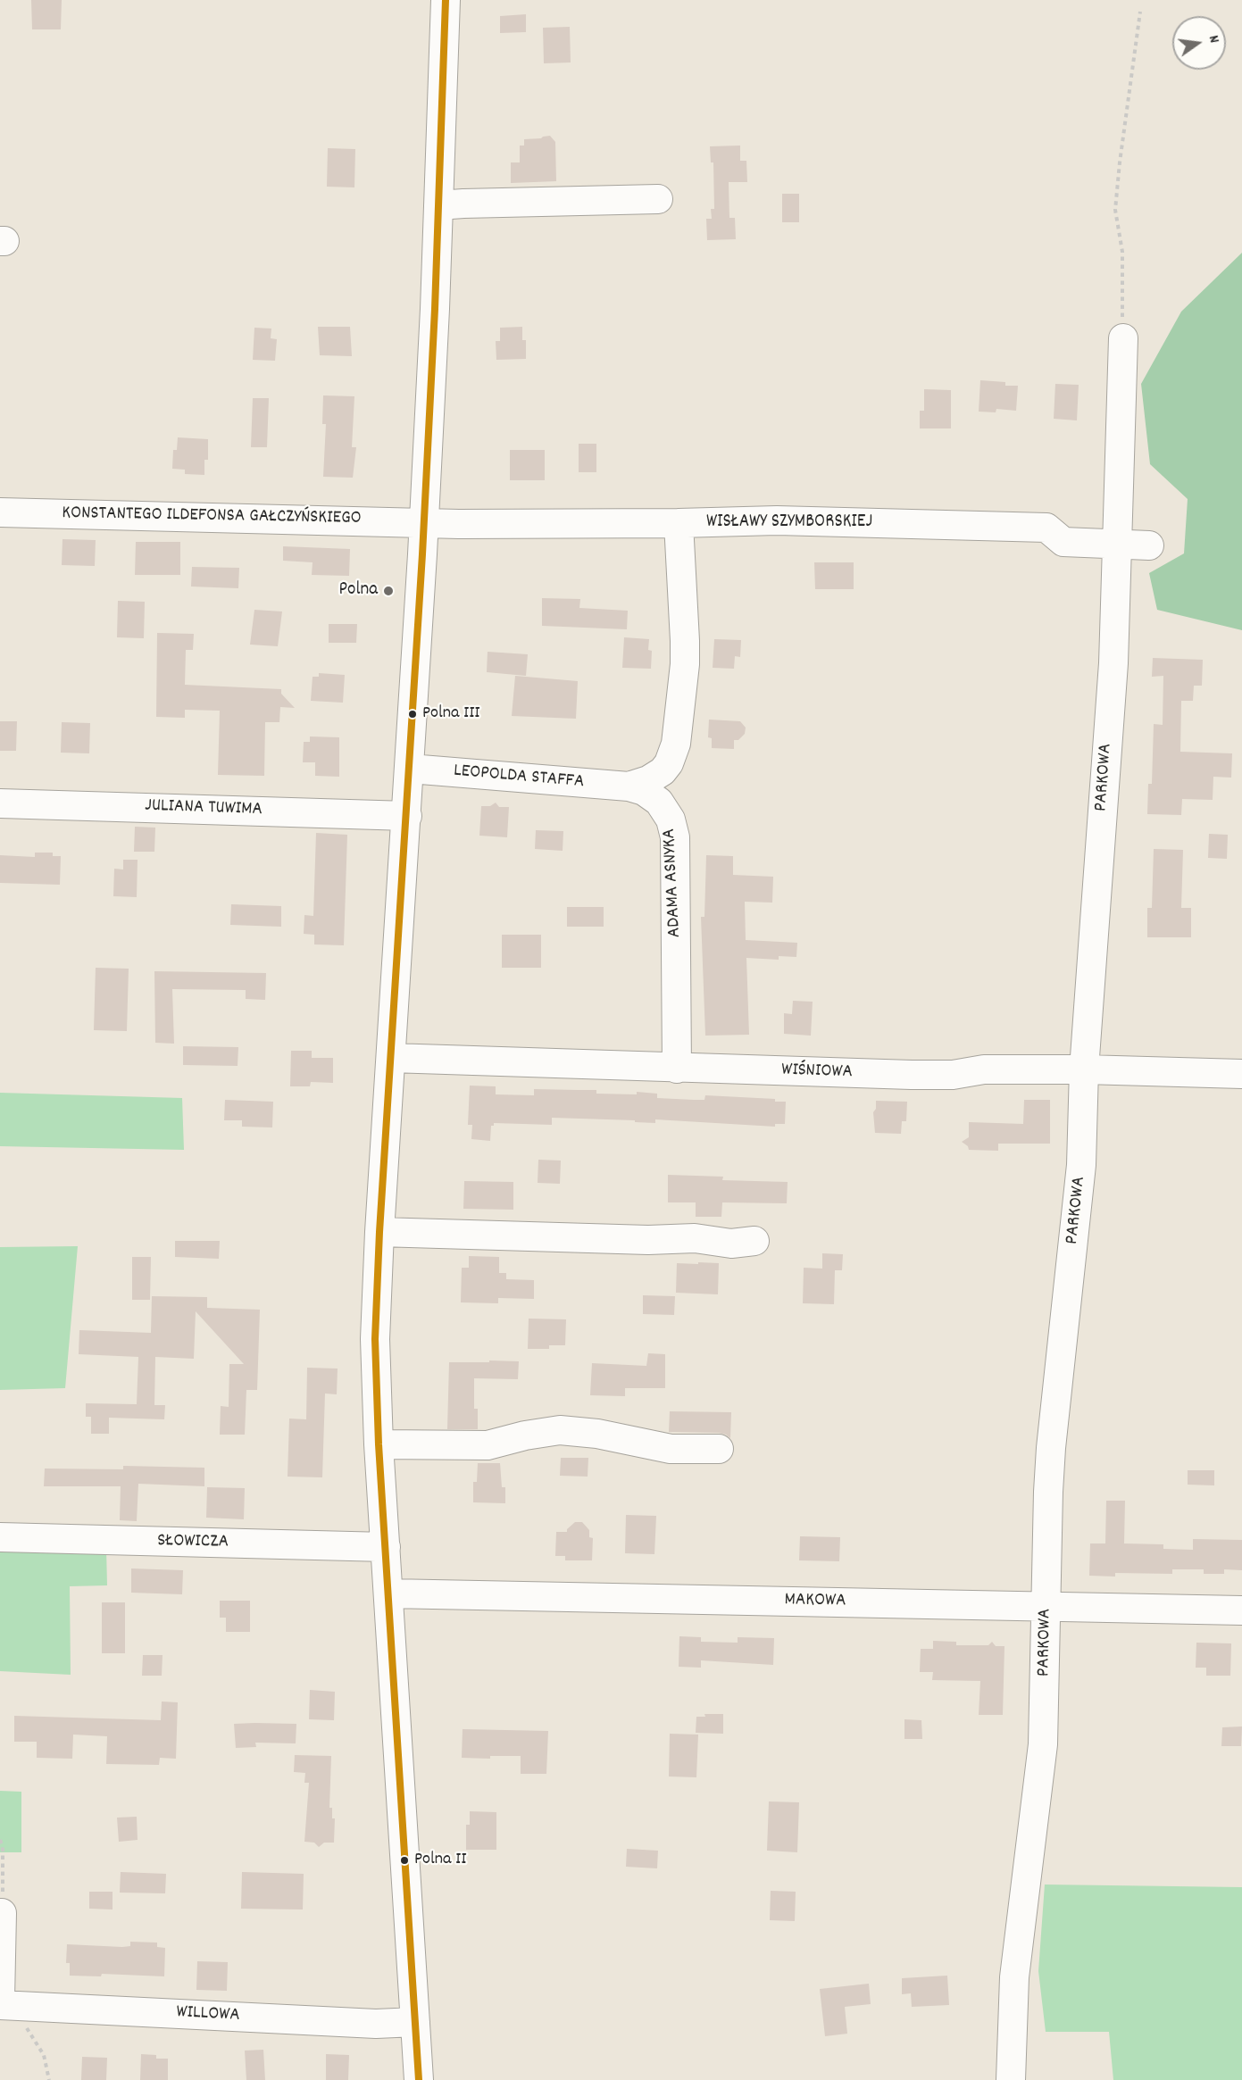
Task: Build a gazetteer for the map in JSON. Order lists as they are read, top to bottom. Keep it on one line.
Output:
{"streets":{"street":["KONSTANTEGO ILDEFONSA GAŁCZYŃSKIEGO","WISŁAWY SZYMBORSKIEJ","LEOPOLDA STAFFA","PARKOWA","JULIANA TUWIMA","ADAMA ASNYKA","WIŚNIOWA","SŁOWICZA","MAKOWA","WILLOWA"]},"crossings":[["KONSTANTEGO ILDEFONSA GAŁCZYŃSKIEGO","WISŁAWY SZYMBORSKIEJ"],["WISŁAWY SZYMBORSKIEJ","PARKOWA"],["LEOPOLDA STAFFA","ADAMA ASNYKA"],["PARKOWA","WIŚNIOWA"],["PARKOWA","MAKOWA"],["ADAMA ASNYKA","WIŚNIOWA"]],"places":["Polna","Polna III","Polna II"],"north":"right"}
